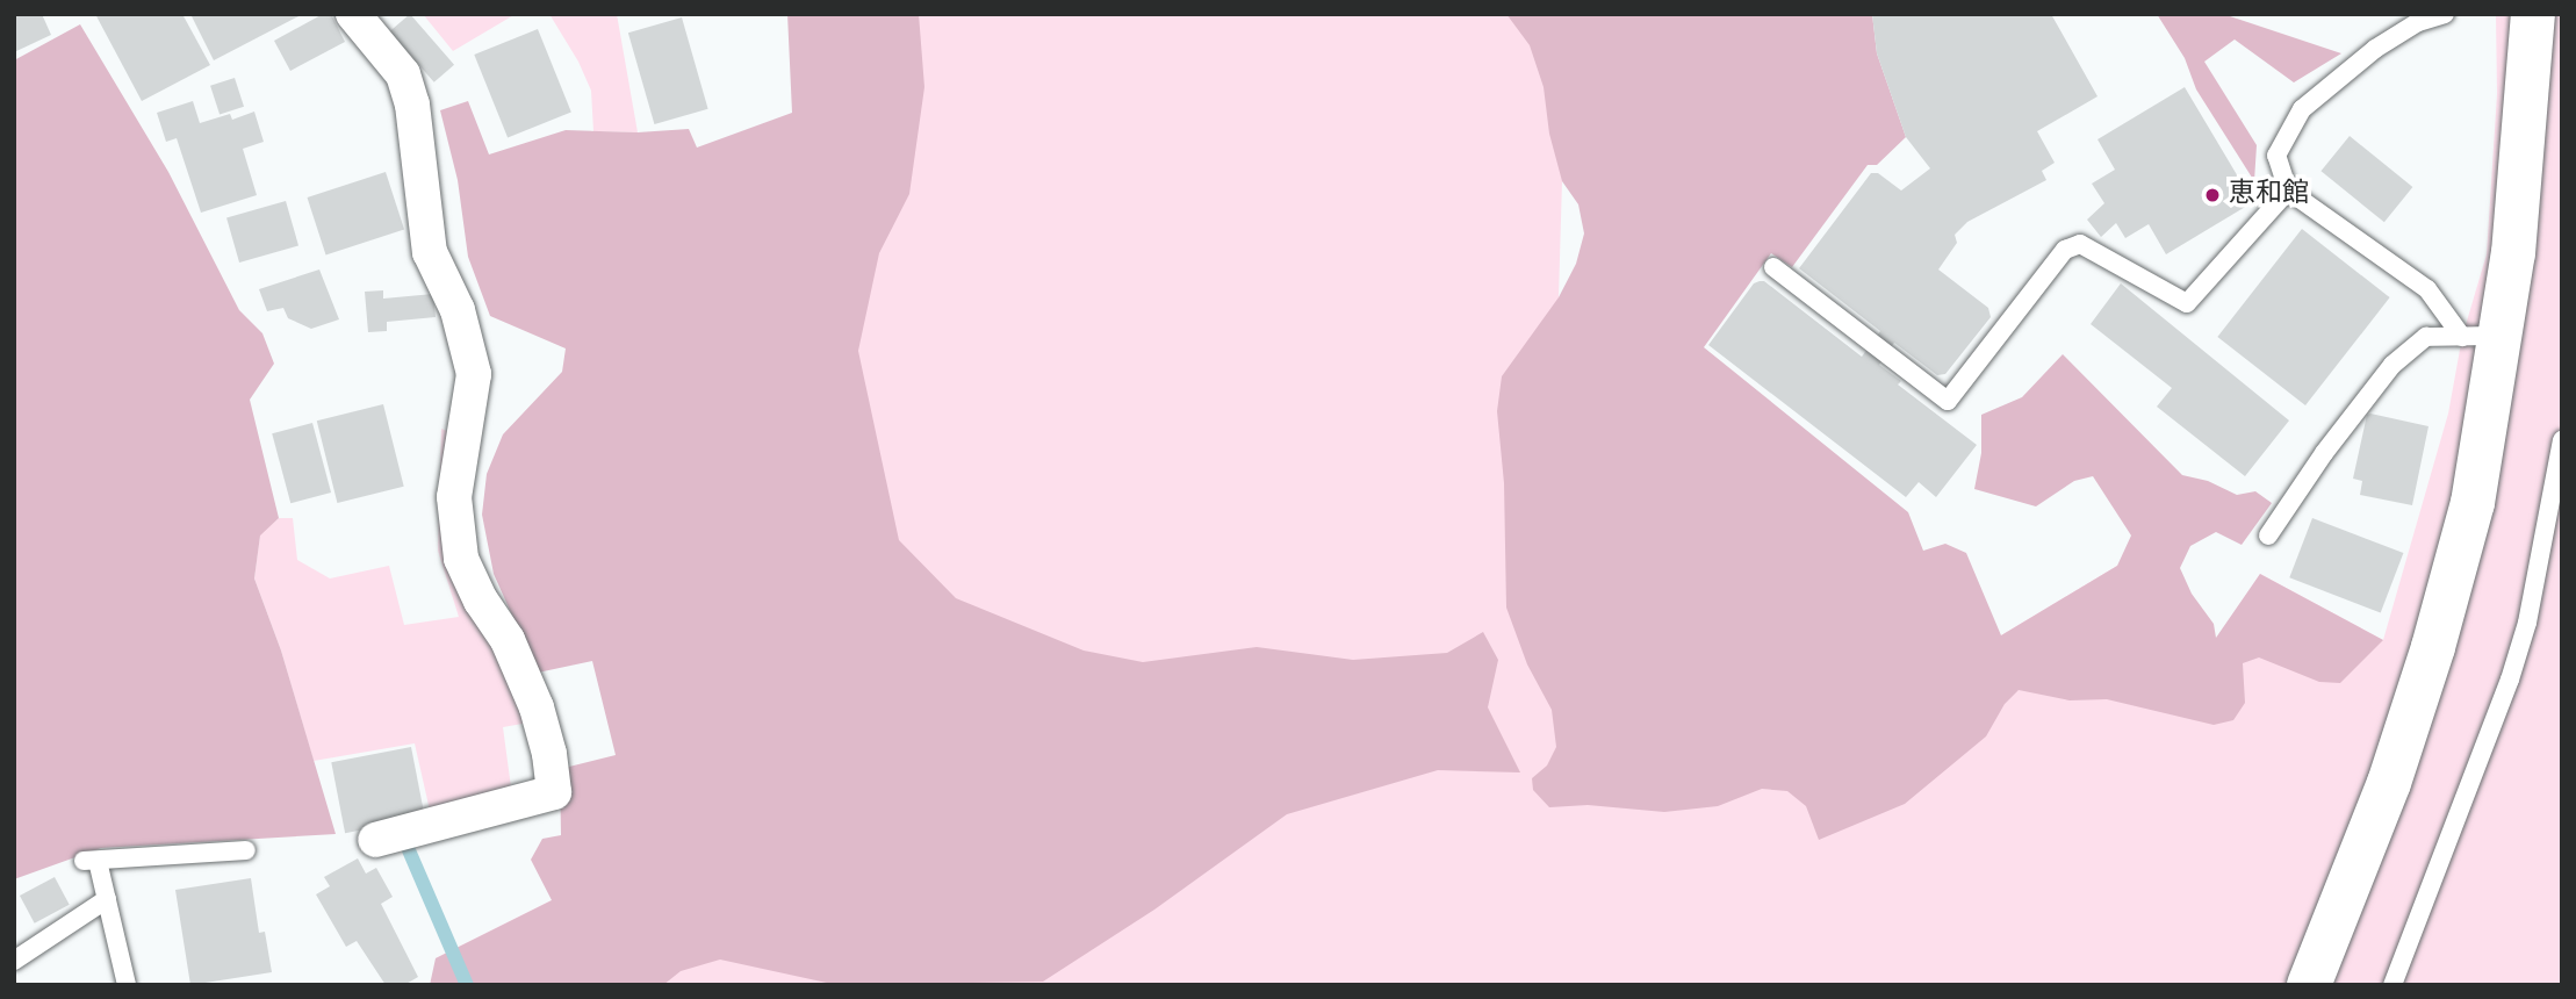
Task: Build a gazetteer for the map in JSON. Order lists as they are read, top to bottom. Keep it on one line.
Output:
{"places":["恵和館"]}
